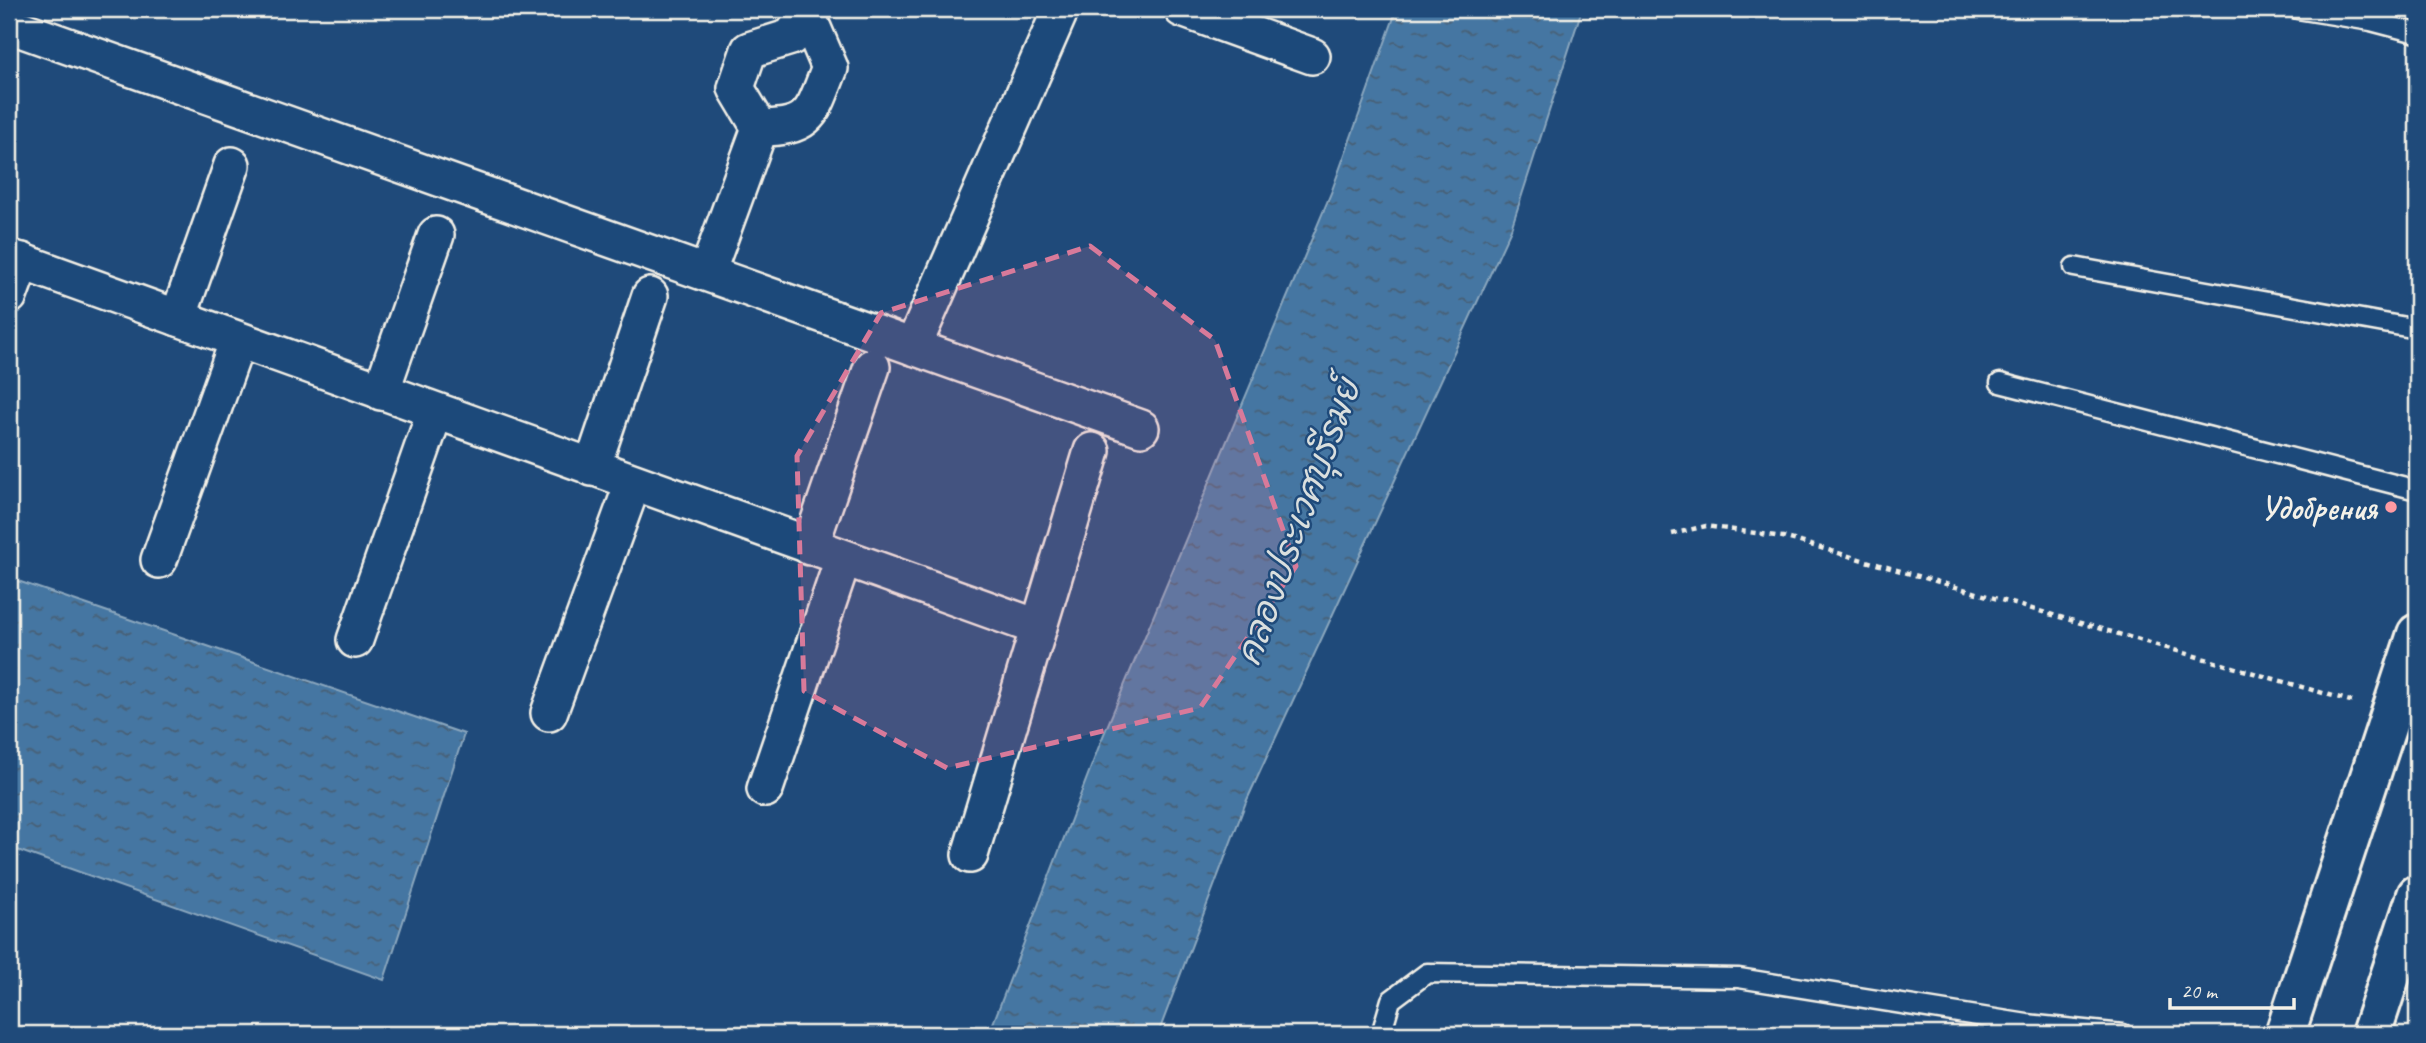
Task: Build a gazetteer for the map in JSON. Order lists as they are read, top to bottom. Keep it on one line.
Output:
{"water":["คลองประเวศบุรีรมย์"],"places":["Удобрения"],"scale_bar":"20 m"}
